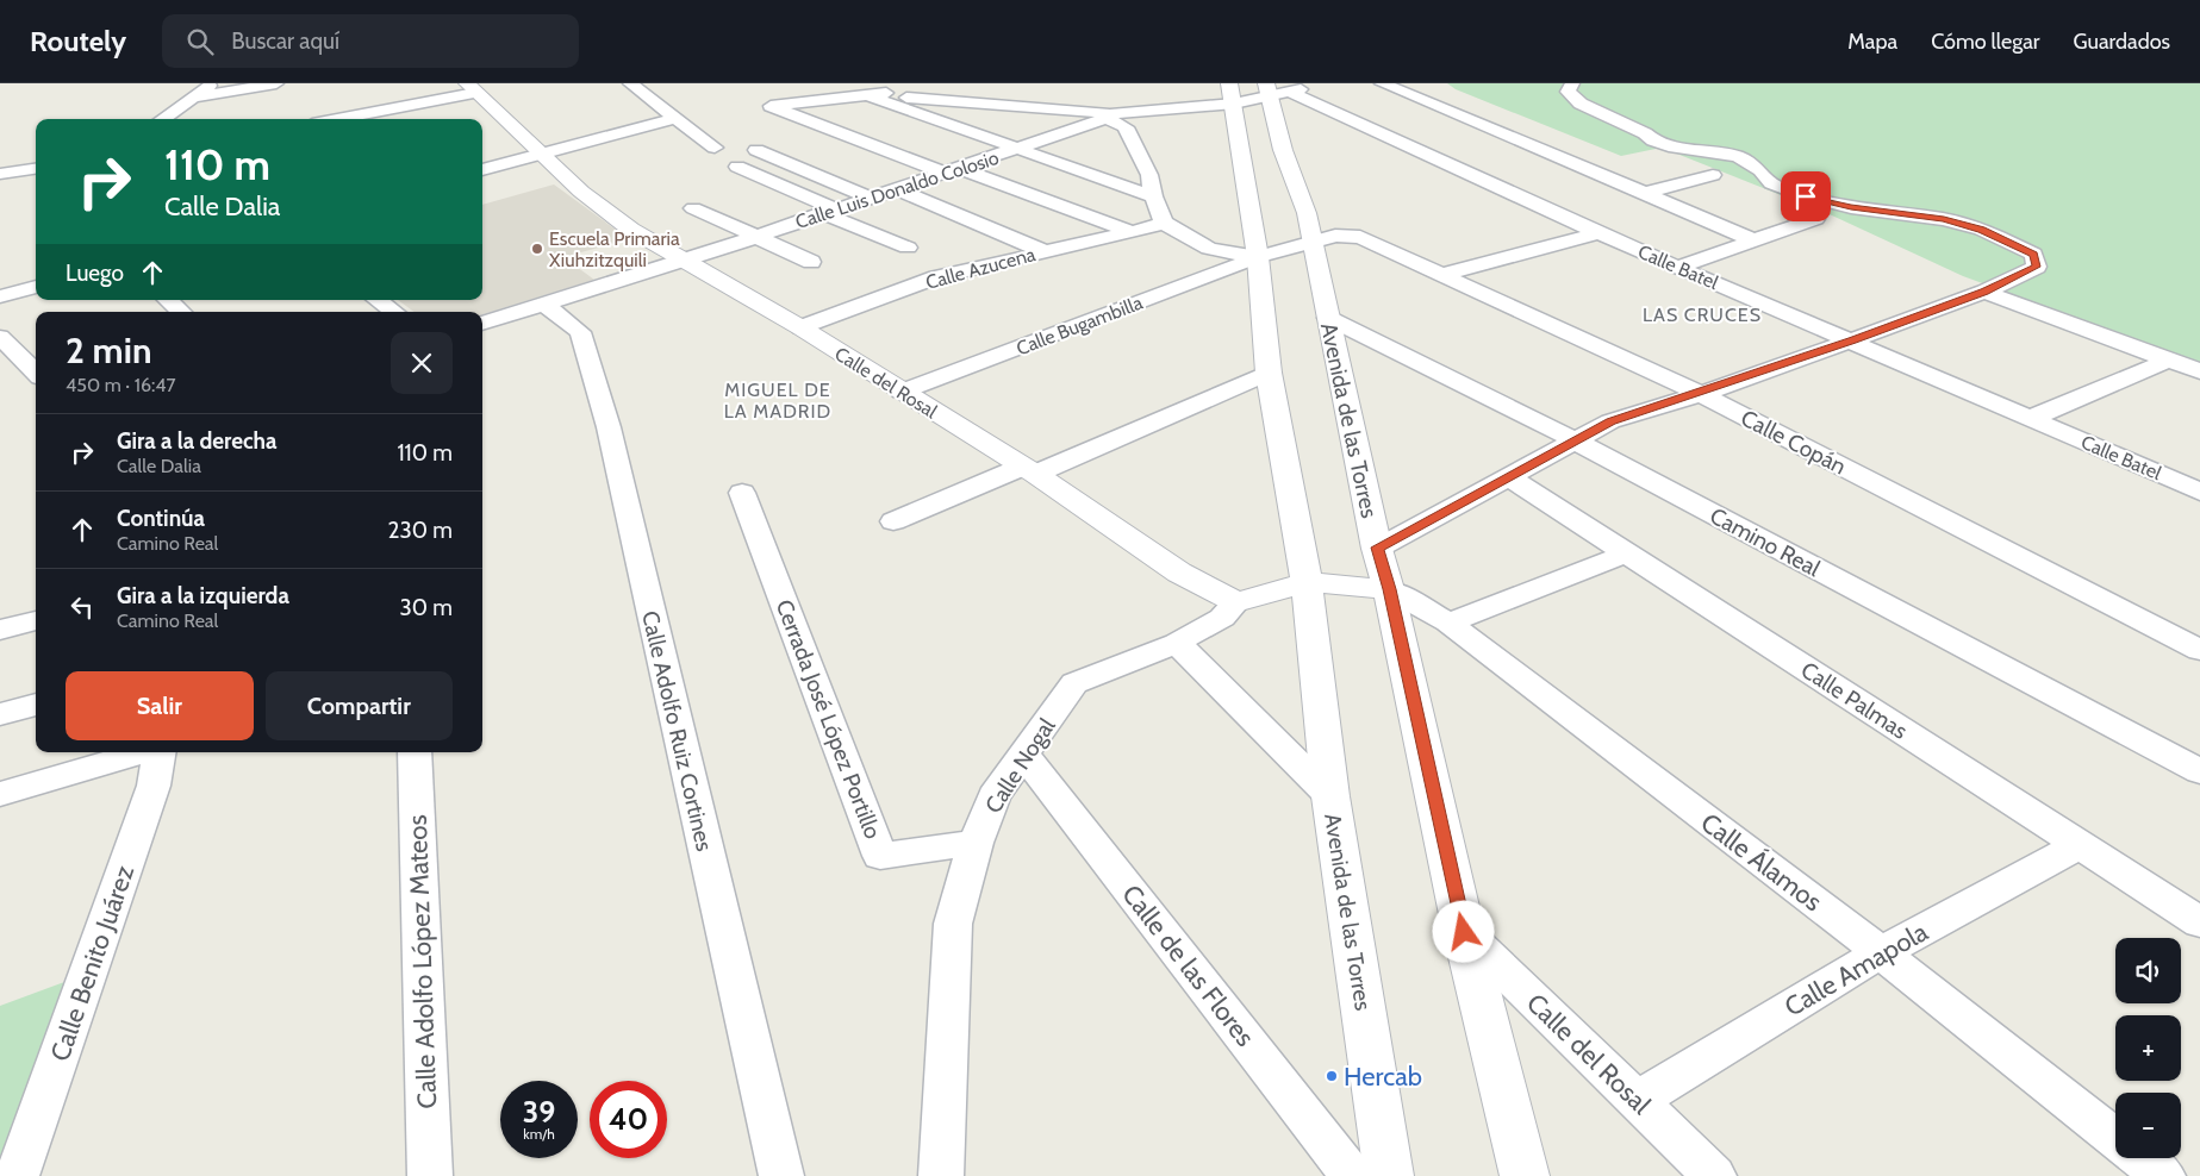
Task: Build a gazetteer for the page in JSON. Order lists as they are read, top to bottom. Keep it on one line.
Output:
{"streets":{"street":["Calle Luis Donaldo Colosio","Calle Batel","Calle Azucena","Calle Bugambilla","Calle del Rosal","Avenida de las Torres","Calle Copán","Camino Real","Calle Palmas","Cerrada José López Portillo","Calle Adolfo Ruiz Cortines","Calle Nogal","Calle Álamos","Calle Adolfo López Mateos","Calle Benito Juárez","Calle de las Flores","Calle Amapola"]},"crossings":[["Calle Luis Donaldo Colosio","Calle Batel"],["Calle Luis Donaldo Colosio","Calle del Rosal"],["Calle Luis Donaldo Colosio","Avenida de las Torres"],["Calle Luis Donaldo Colosio","Calle Adolfo Ruiz Cortines"],["Calle Batel","Avenida de las Torres"],["Calle Azucena","Calle del Rosal"],["Calle Bugambilla","Calle del Rosal"],["Calle Bugambilla","Avenida de las Torres"],["Calle Bugambilla","Calle Copán"],["Calle del Rosal","Avenida de las Torres"],["Calle del Rosal","Calle Nogal"],["Calle del Rosal","Calle Amapola"],["Avenida de las Torres","Calle Copán"],["Avenida de las Torres","Camino Real"],["Avenida de las Torres","Calle Nogal"],["Avenida de las Torres","Calle Álamos"],["Calle Palmas","Calle Amapola"],["Cerrada José López Portillo","Calle Nogal"],["Calle Nogal","Calle de las Flores"],["Calle Álamos","Calle Amapola"]],"districts":["LAS CRUCES","MIGUEL DE LA MADRID"],"places":["Escuela Primaria Xiuhzitzquili","Hercab"],"page":{"header":"Routely","search":"Buscar aquí","nav":["Mapa","Cómo llegar","Guardados"],"turn":["110 m","Calle Dalia"],"then":"Luego","heading":["2 min","450 m · 16:47"],"list":[{"name":"Gira a la derecha","note":"Calle Dalia","value":"110 m"},{"name":"Continúa","note":"Camino Real","value":"230 m"},{"name":"Gira a la izquierda","note":"Camino Real","value":"30 m"}],"buttons":["Salir","Compartir"],"map_buttons":["+","−"],"speed":"39 km/h","limit":"40"}}
